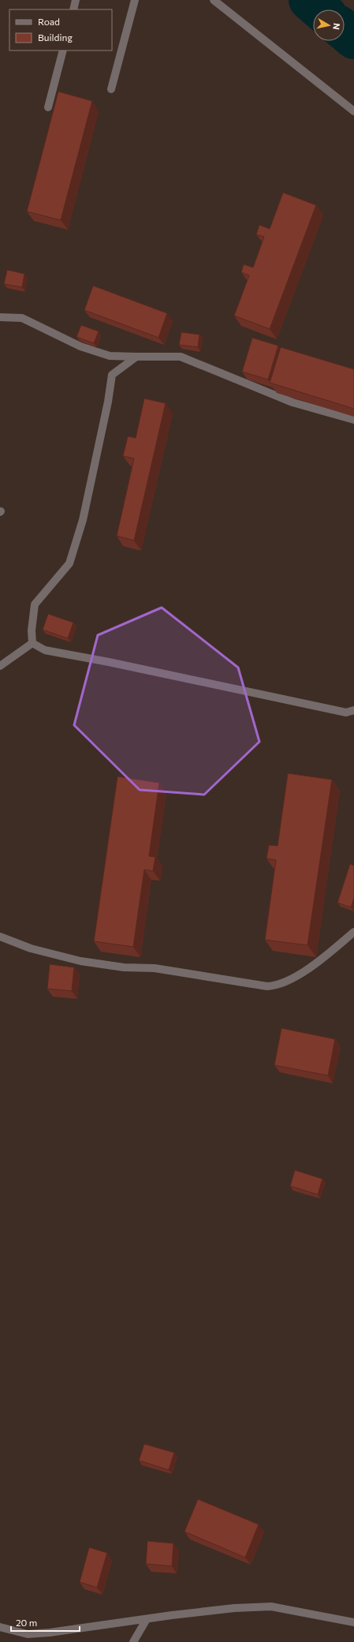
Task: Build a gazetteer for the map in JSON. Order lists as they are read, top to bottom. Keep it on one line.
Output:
{"legend":["Road","Building"],"scale_bar":"20 m","north":"right"}
